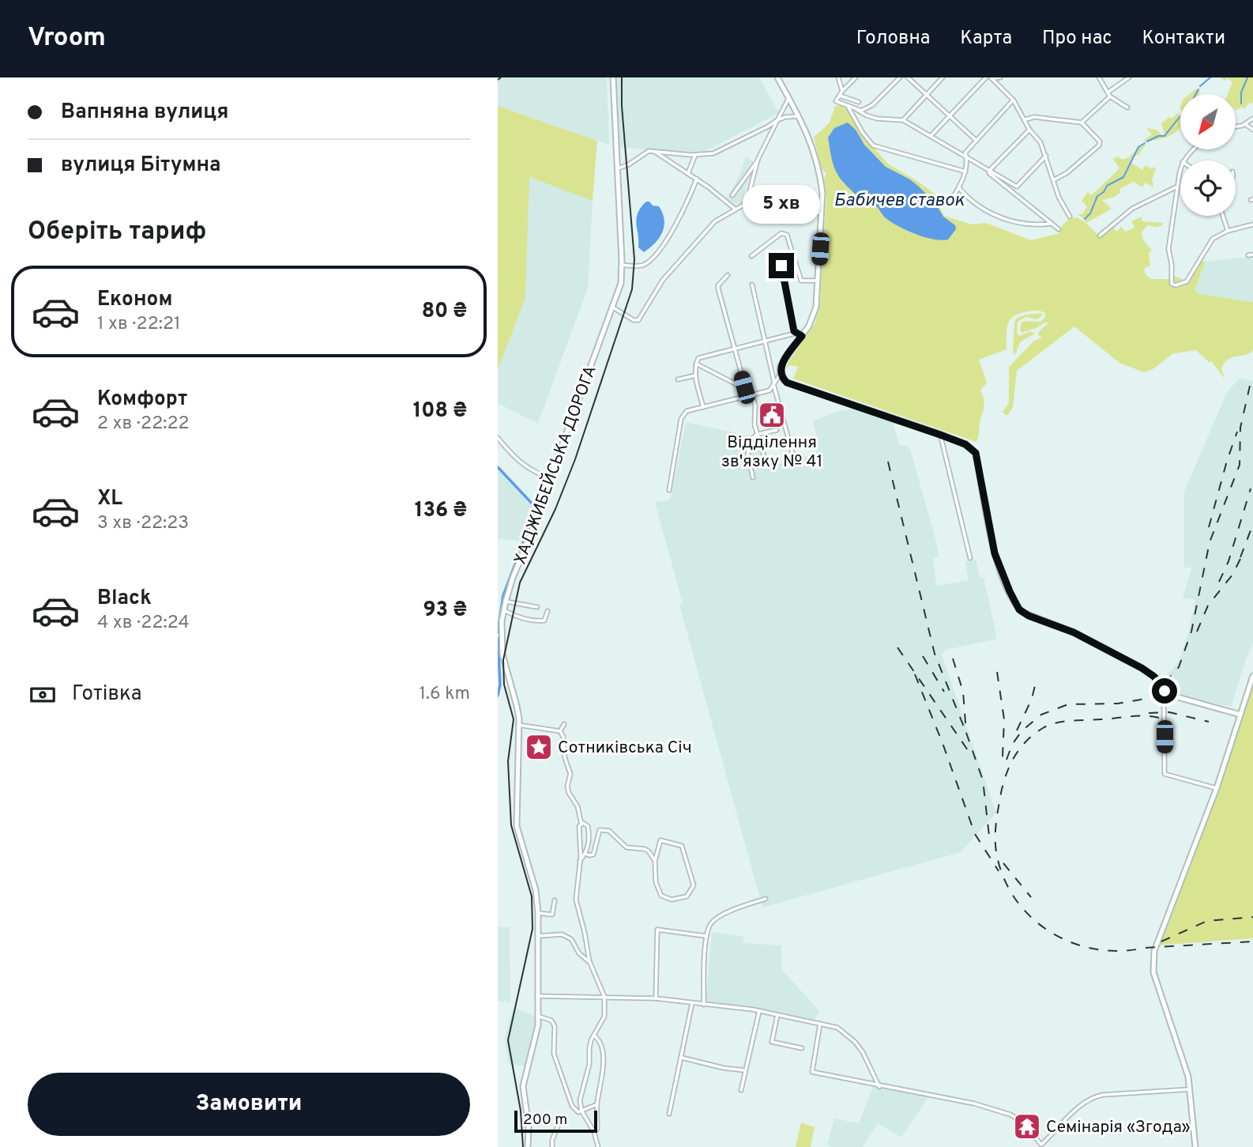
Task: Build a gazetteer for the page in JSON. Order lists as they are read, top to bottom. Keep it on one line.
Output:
{"streets":{"street":["ХАДЖИБЕЙСЬКА ДОРОГА"]},"water":["Бабичев ставок"],"places":{"public building":["Відділення зв'язку № 41"],"place":["Сотниківська Січ"],"temple":["Семінарія «Згода»"]},"scale_bar":"200 m","north":"bottom left","page":{"header":"Vroom","nav":["Головна","Карта","Про нас","Контакти"],"banner":["Вапняна вулиця","вулиця Бітумна"],"bubble":"5 хв","heading":"Оберіть тариф","list":[{"name":"Економ","note":"1 хв · 22:21","value":"80 ₴"},{"name":"Комфорт","note":"2 хв · 22:22","value":"108 ₴"},{"name":"XL","note":"3 хв · 22:23","value":"136 ₴"},{"name":"Black","note":"4 хв · 22:24","value":"93 ₴"}],"pay":["Готівка","1.6 km"],"buttons":"Замовити","scale":"200 m"}}
